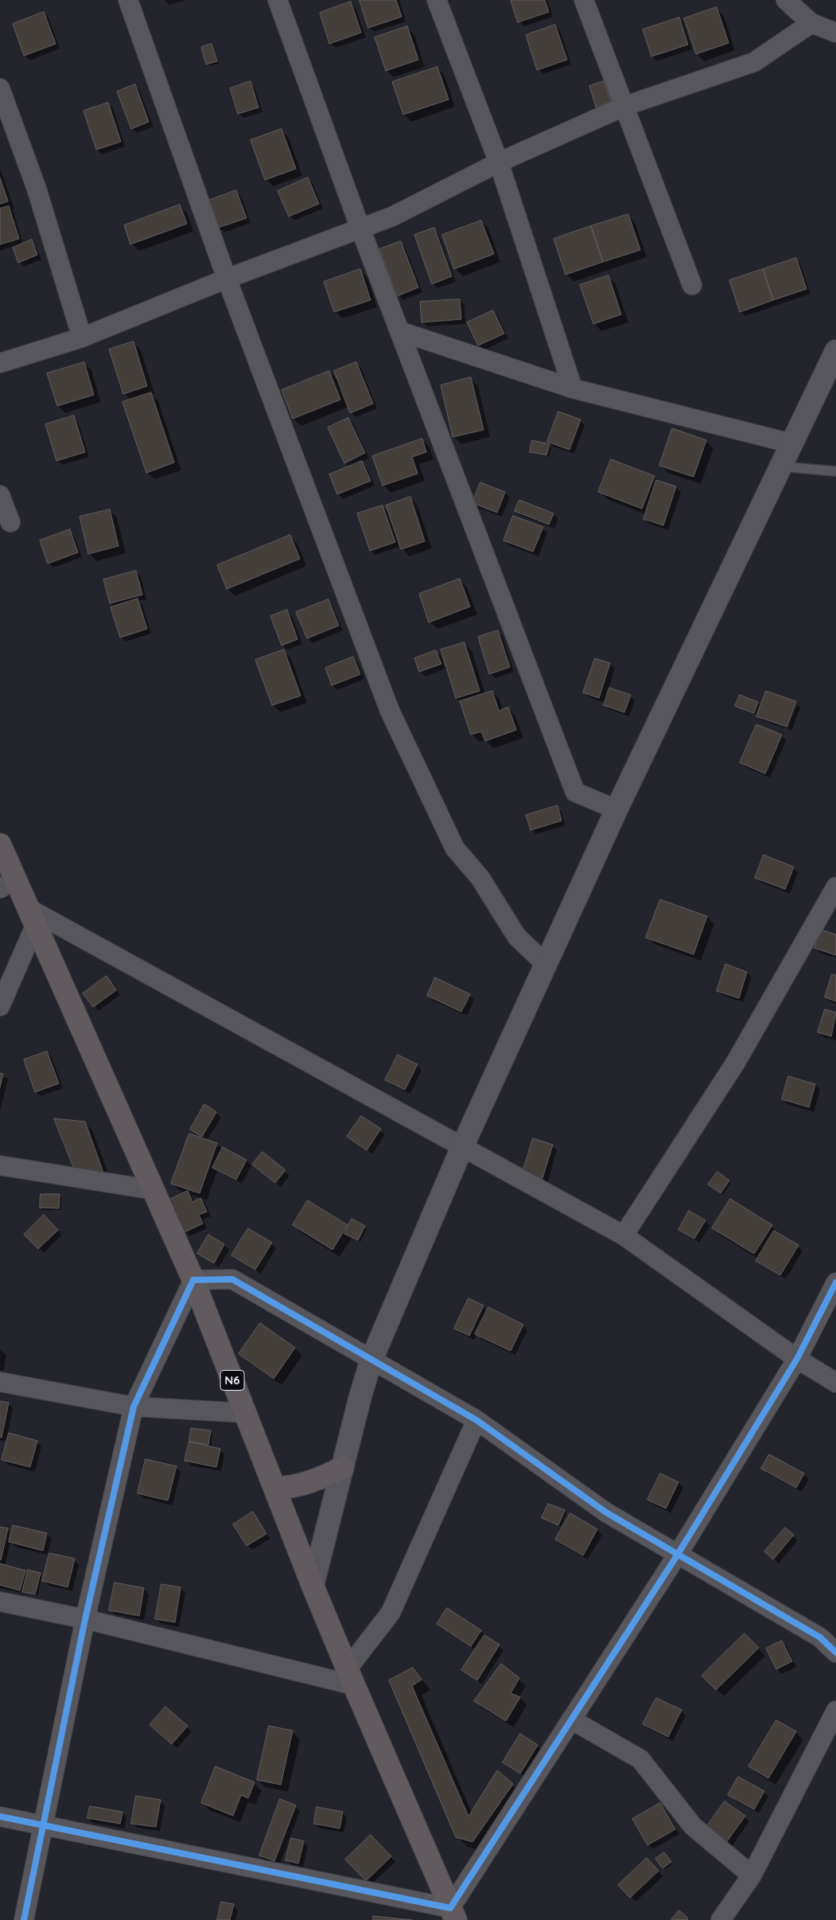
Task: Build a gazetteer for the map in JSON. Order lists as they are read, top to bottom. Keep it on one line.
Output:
{"streets":{"highway":["N6"]}}
